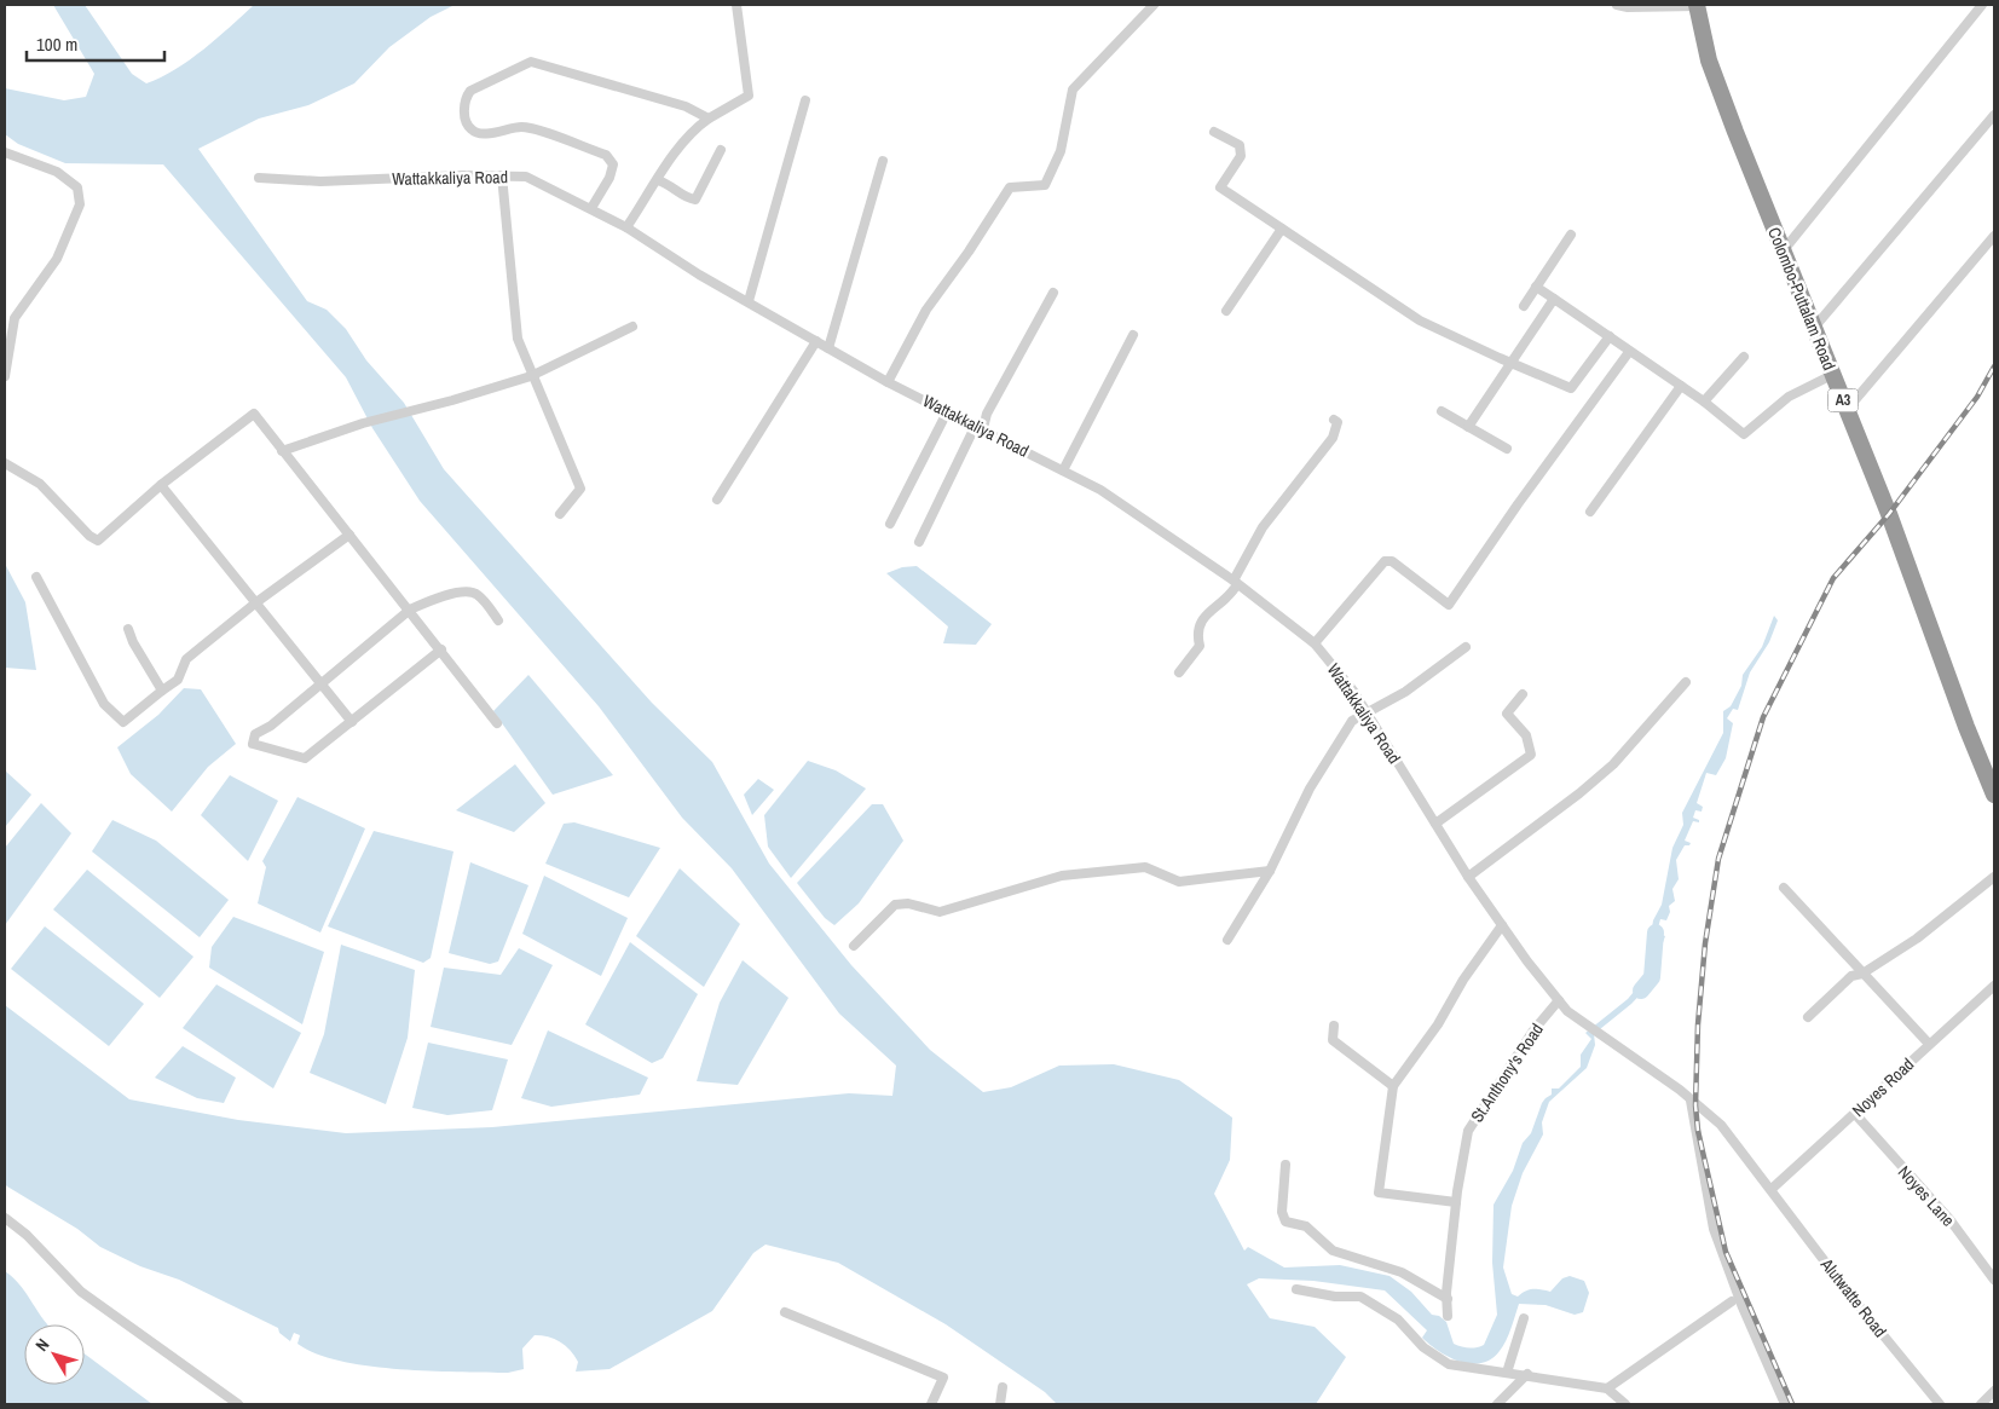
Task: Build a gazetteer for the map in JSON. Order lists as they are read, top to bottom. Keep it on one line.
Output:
{"streets":{"highway":["Colombo-Puttalam Road","A3"],"street":["Wattakkaliya Road","St.Anthony's Road","Noyes Road","Noyes Lane","Alutwatte Road"]},"crossings":[["Wattakkaliya Road","St.Anthony's Road"],["Wattakkaliya Road","Noyes Road"],["Wattakkaliya Road","Alutwatte Road"],["Noyes Road","Noyes Lane"],["Noyes Road","Alutwatte Road"]],"scale_bar":"100 m","north":"top left"}
